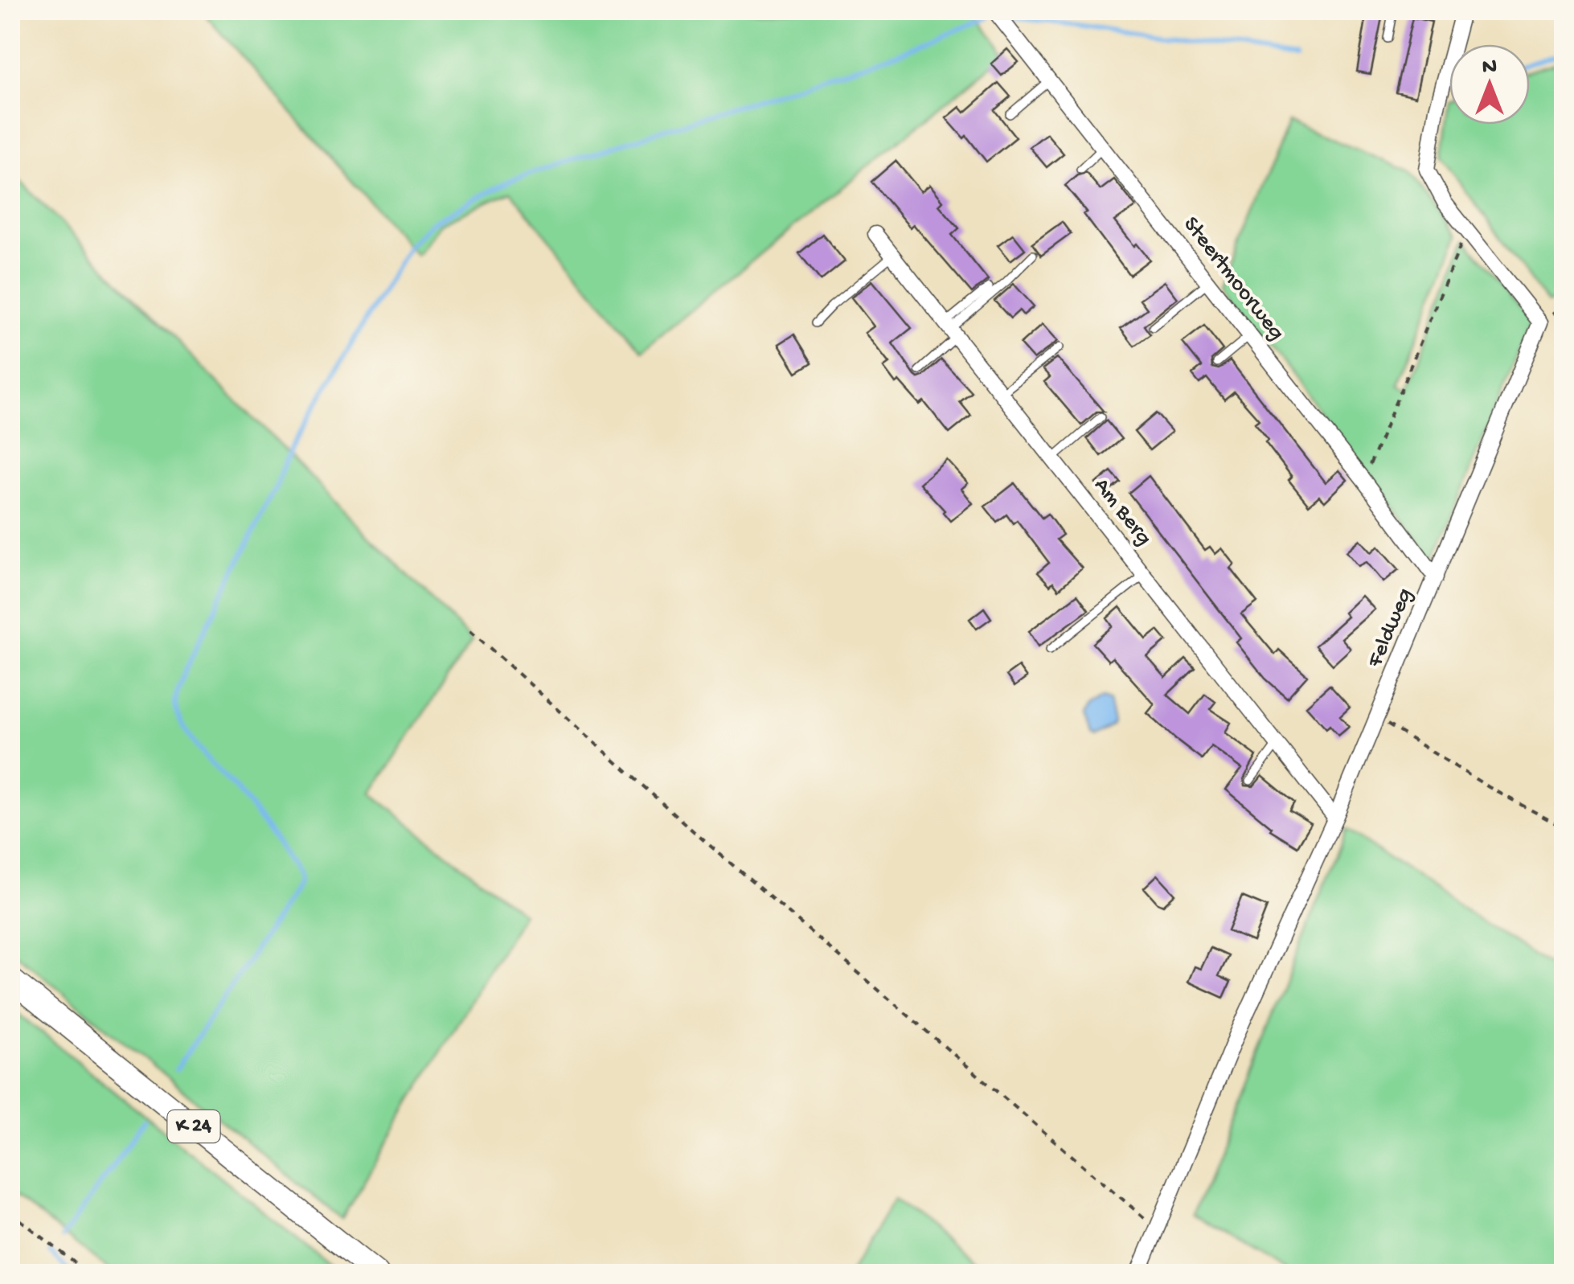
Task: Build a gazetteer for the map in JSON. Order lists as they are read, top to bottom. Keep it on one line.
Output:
{"streets":{"main road":["K 24"],"street":["Steertmoorweg","Am Berg","Feldweg"]},"crossings":[["Steertmoorweg","Feldweg"],["Am Berg","Feldweg"]],"north":"top"}
